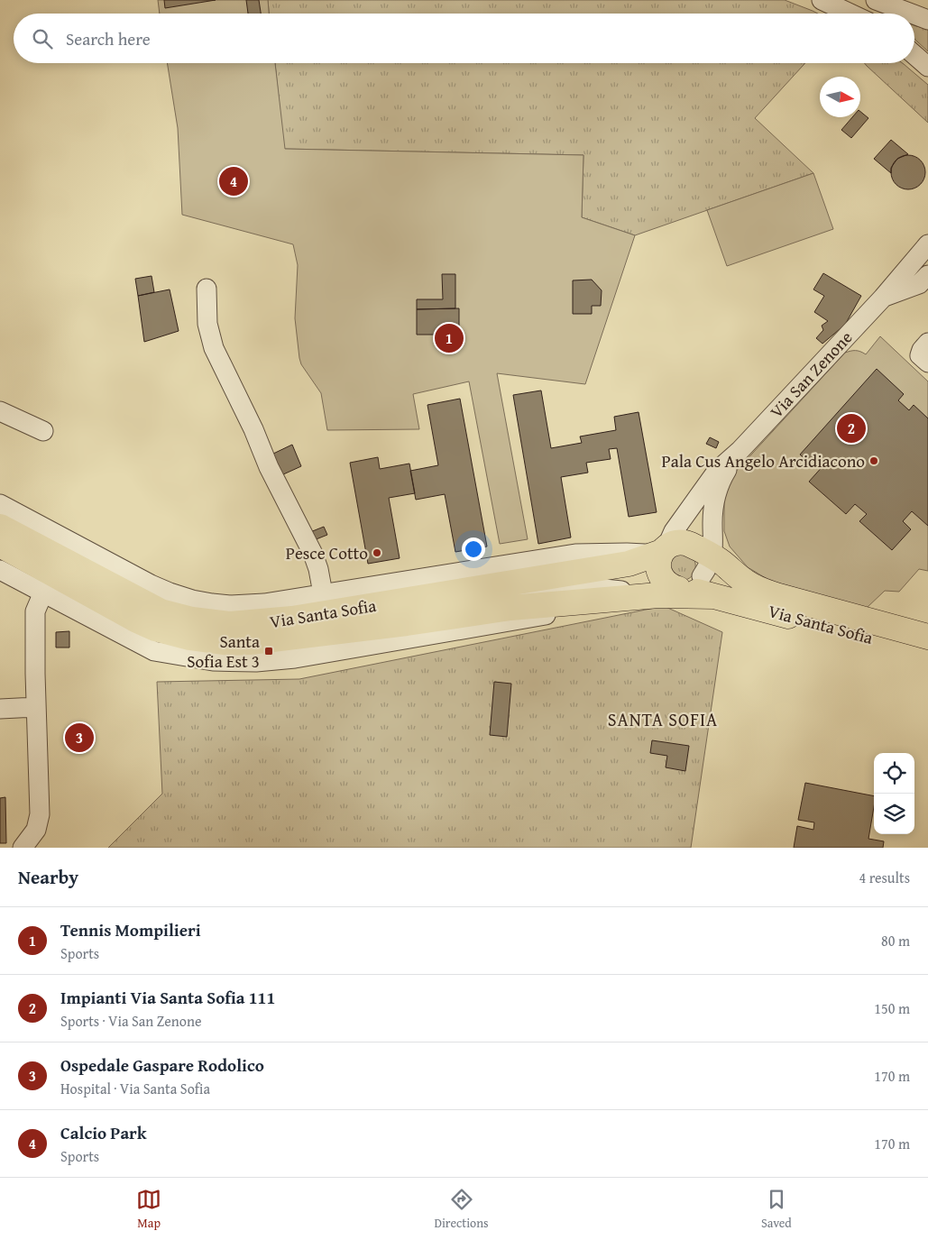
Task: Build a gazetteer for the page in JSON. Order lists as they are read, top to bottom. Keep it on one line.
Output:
{"streets":{"main road":["Via Santa Sofia"],"street":["Via San Zenone"]},"districts":["SANTA SOFIA"],"places":{"other":["Pala Cus Angelo Arcidiacono","Pesce Cotto"],"transit":["Santa Sofia Est 3"]},"north":"right","page":{"search":"Search here","pins":["4","1","2","3"],"heading":["Nearby","4 results"],"list":[{"mark":"1","name":"Tennis Mompilieri","note":"Sports","value":"80 m"},{"mark":"2","name":"Impianti Via Santa Sofia 111","note":"Sports · Via San Zenone","value":"150 m"},{"mark":"3","name":"Ospedale Gaspare Rodolico","note":"Hospital · Via Santa Sofia","value":"170 m"},{"mark":"4","name":"Calcio Park","note":"Sports","value":"170 m"}],"nav":["Map","Directions","Saved"]}}
